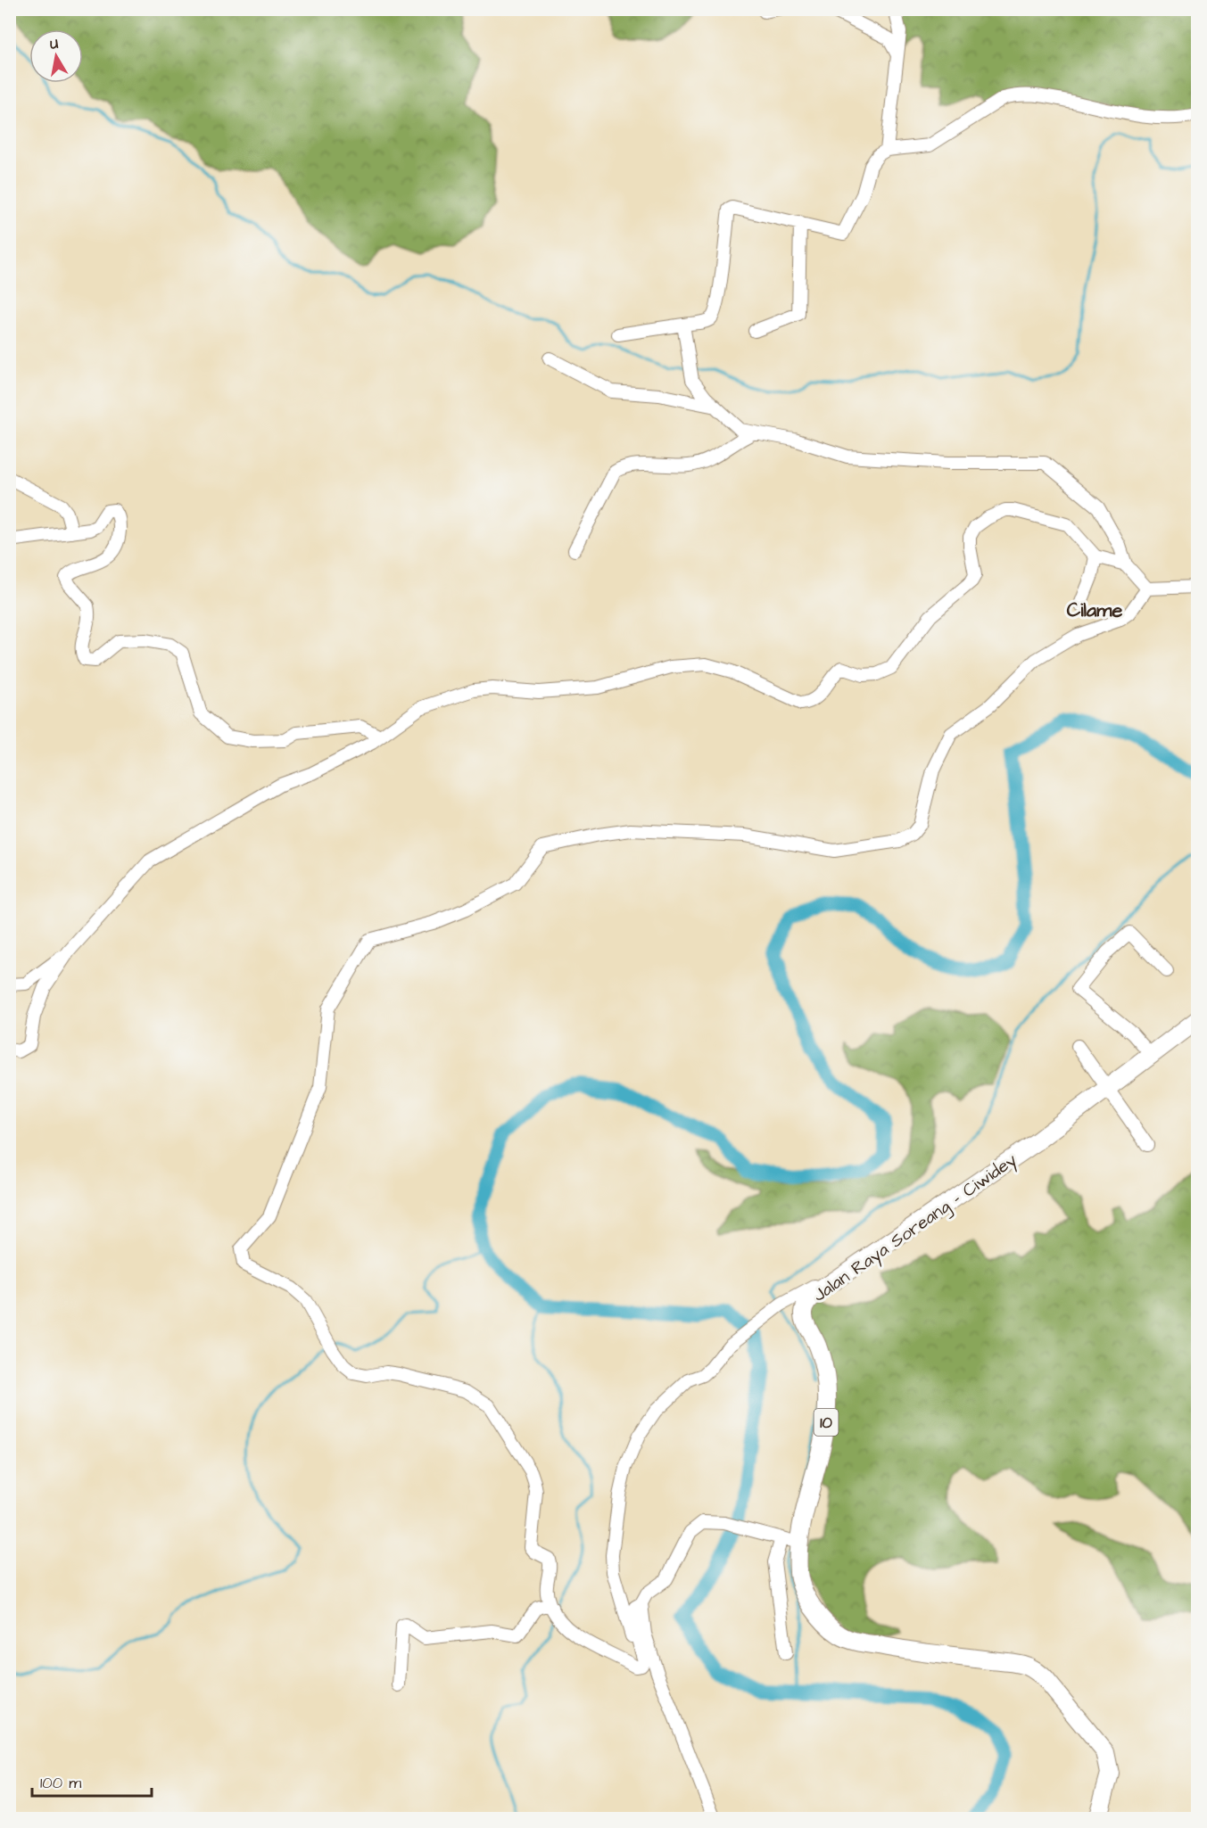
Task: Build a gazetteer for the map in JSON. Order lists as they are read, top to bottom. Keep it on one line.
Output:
{"streets":{"highway":["Jalan Raya Soreang - Ciwidey","10"]},"districts":["Cilame"],"scale_bar":"100 m","north":"top"}
